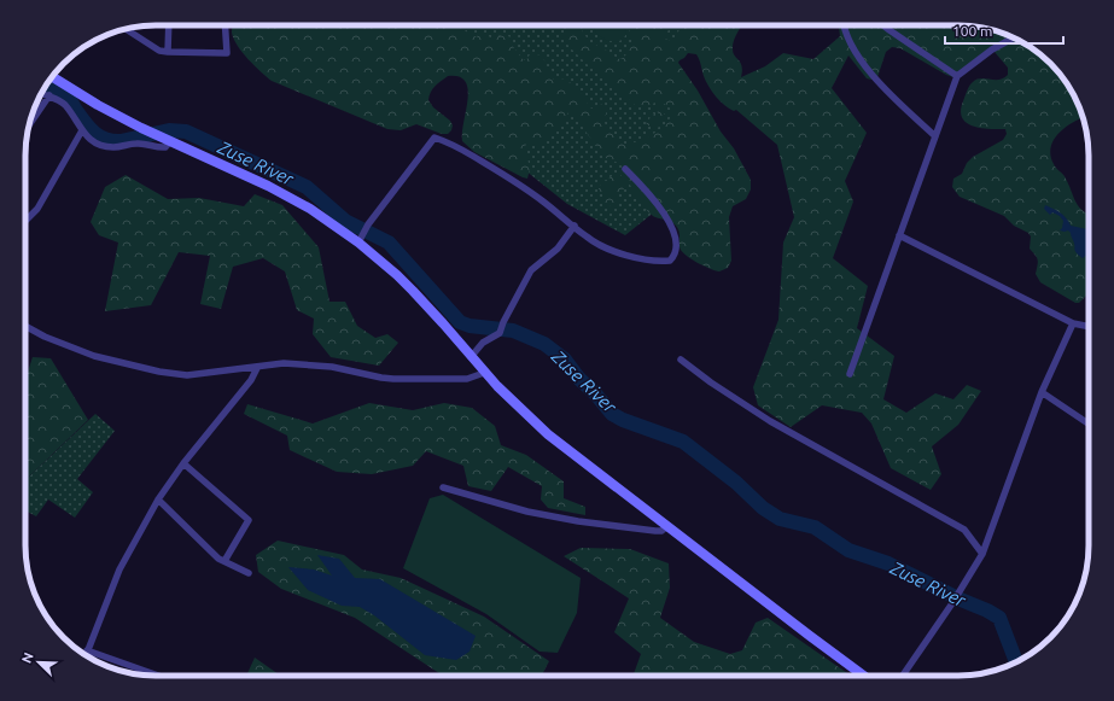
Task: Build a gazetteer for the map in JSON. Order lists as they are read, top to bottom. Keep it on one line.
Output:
{"water":["Zuse River"],"scale_bar":"100 m","north":"top left"}
